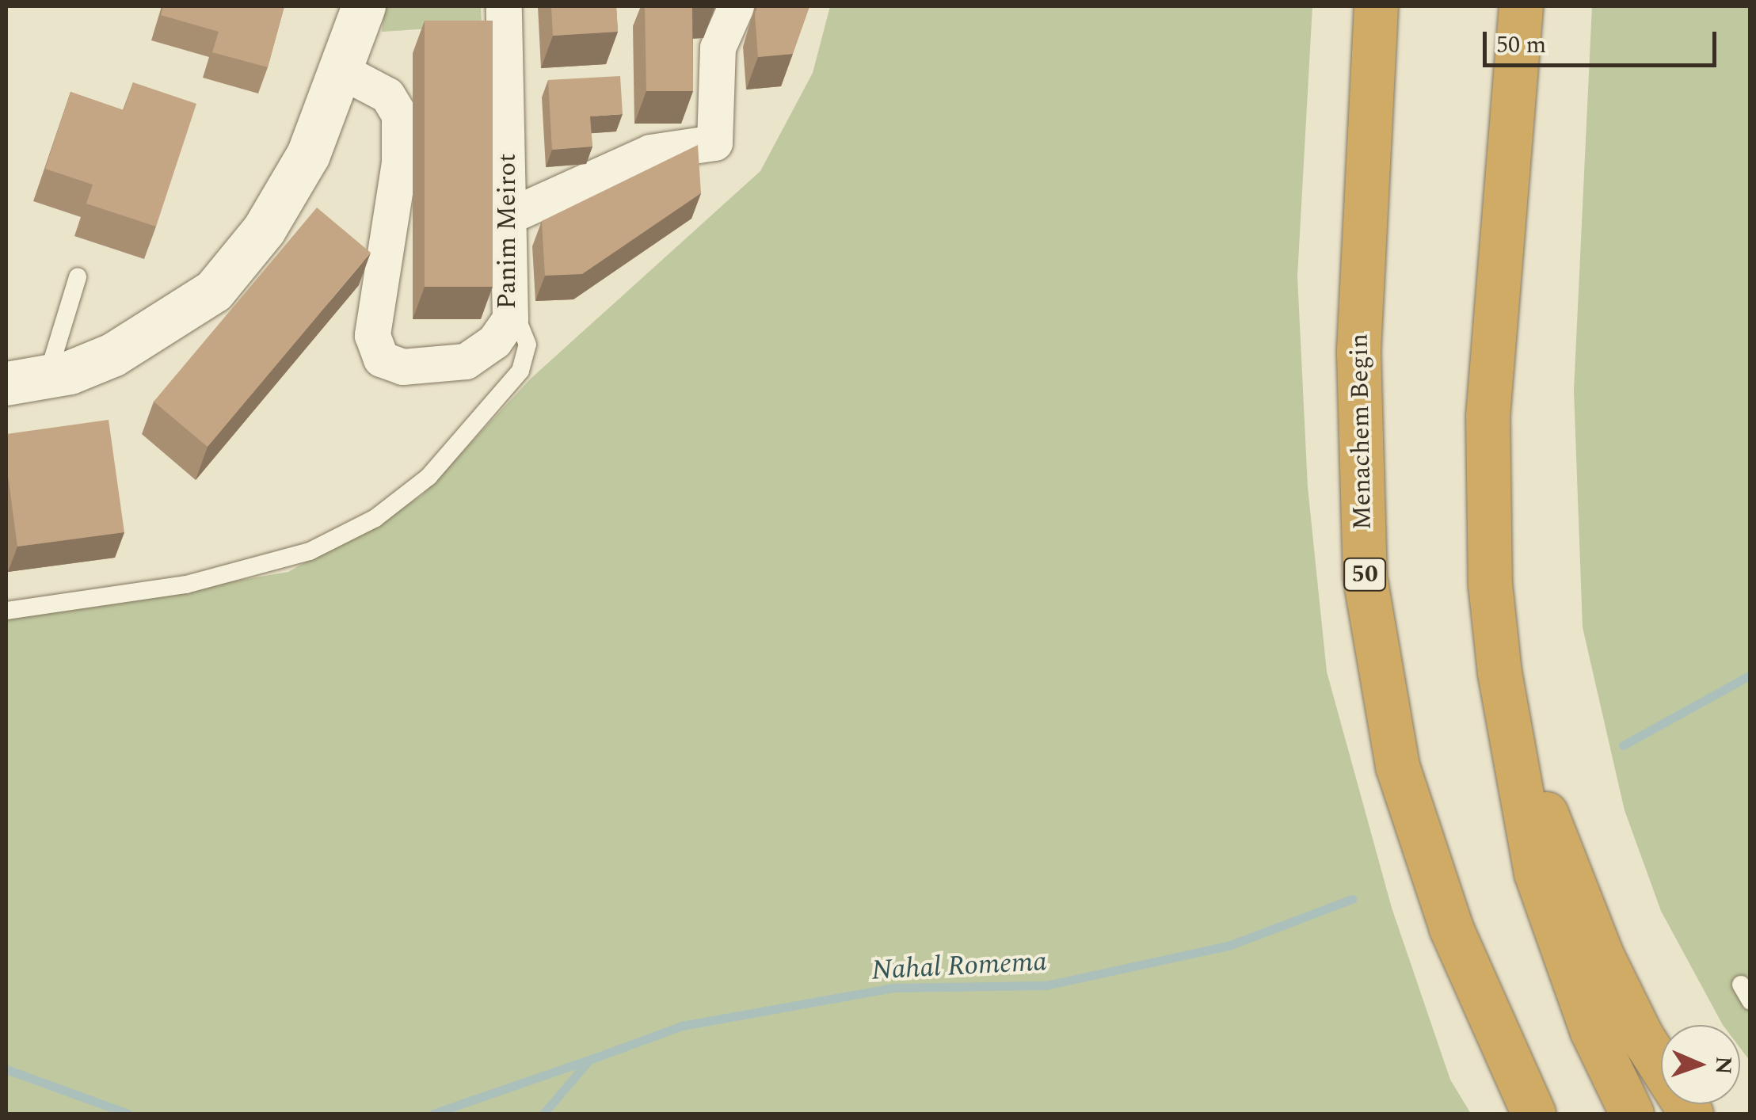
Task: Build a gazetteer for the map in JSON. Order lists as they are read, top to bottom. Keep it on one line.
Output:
{"streets":{"highway":["Menachem Begin","50"],"street":["Panim Meirot"]},"water":["Nahal Romema"],"scale_bar":"50 m","north":"right"}
